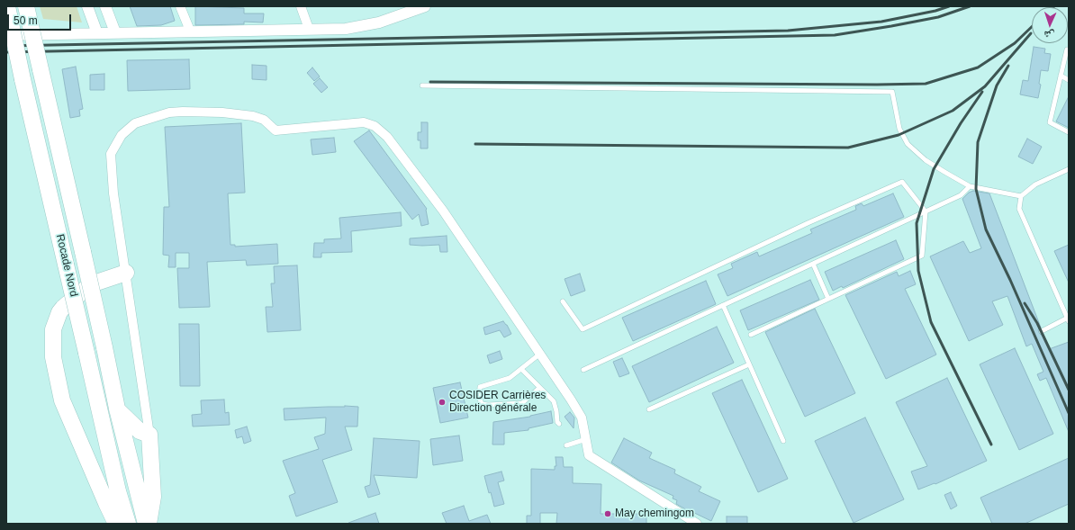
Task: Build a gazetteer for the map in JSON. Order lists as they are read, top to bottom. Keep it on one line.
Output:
{"streets":{"highway":["Rocade Nord"]},"places":["COSIDER Carrières Direction générale","May chemingom"],"scale_bar":"50 m","north":"bottom"}
